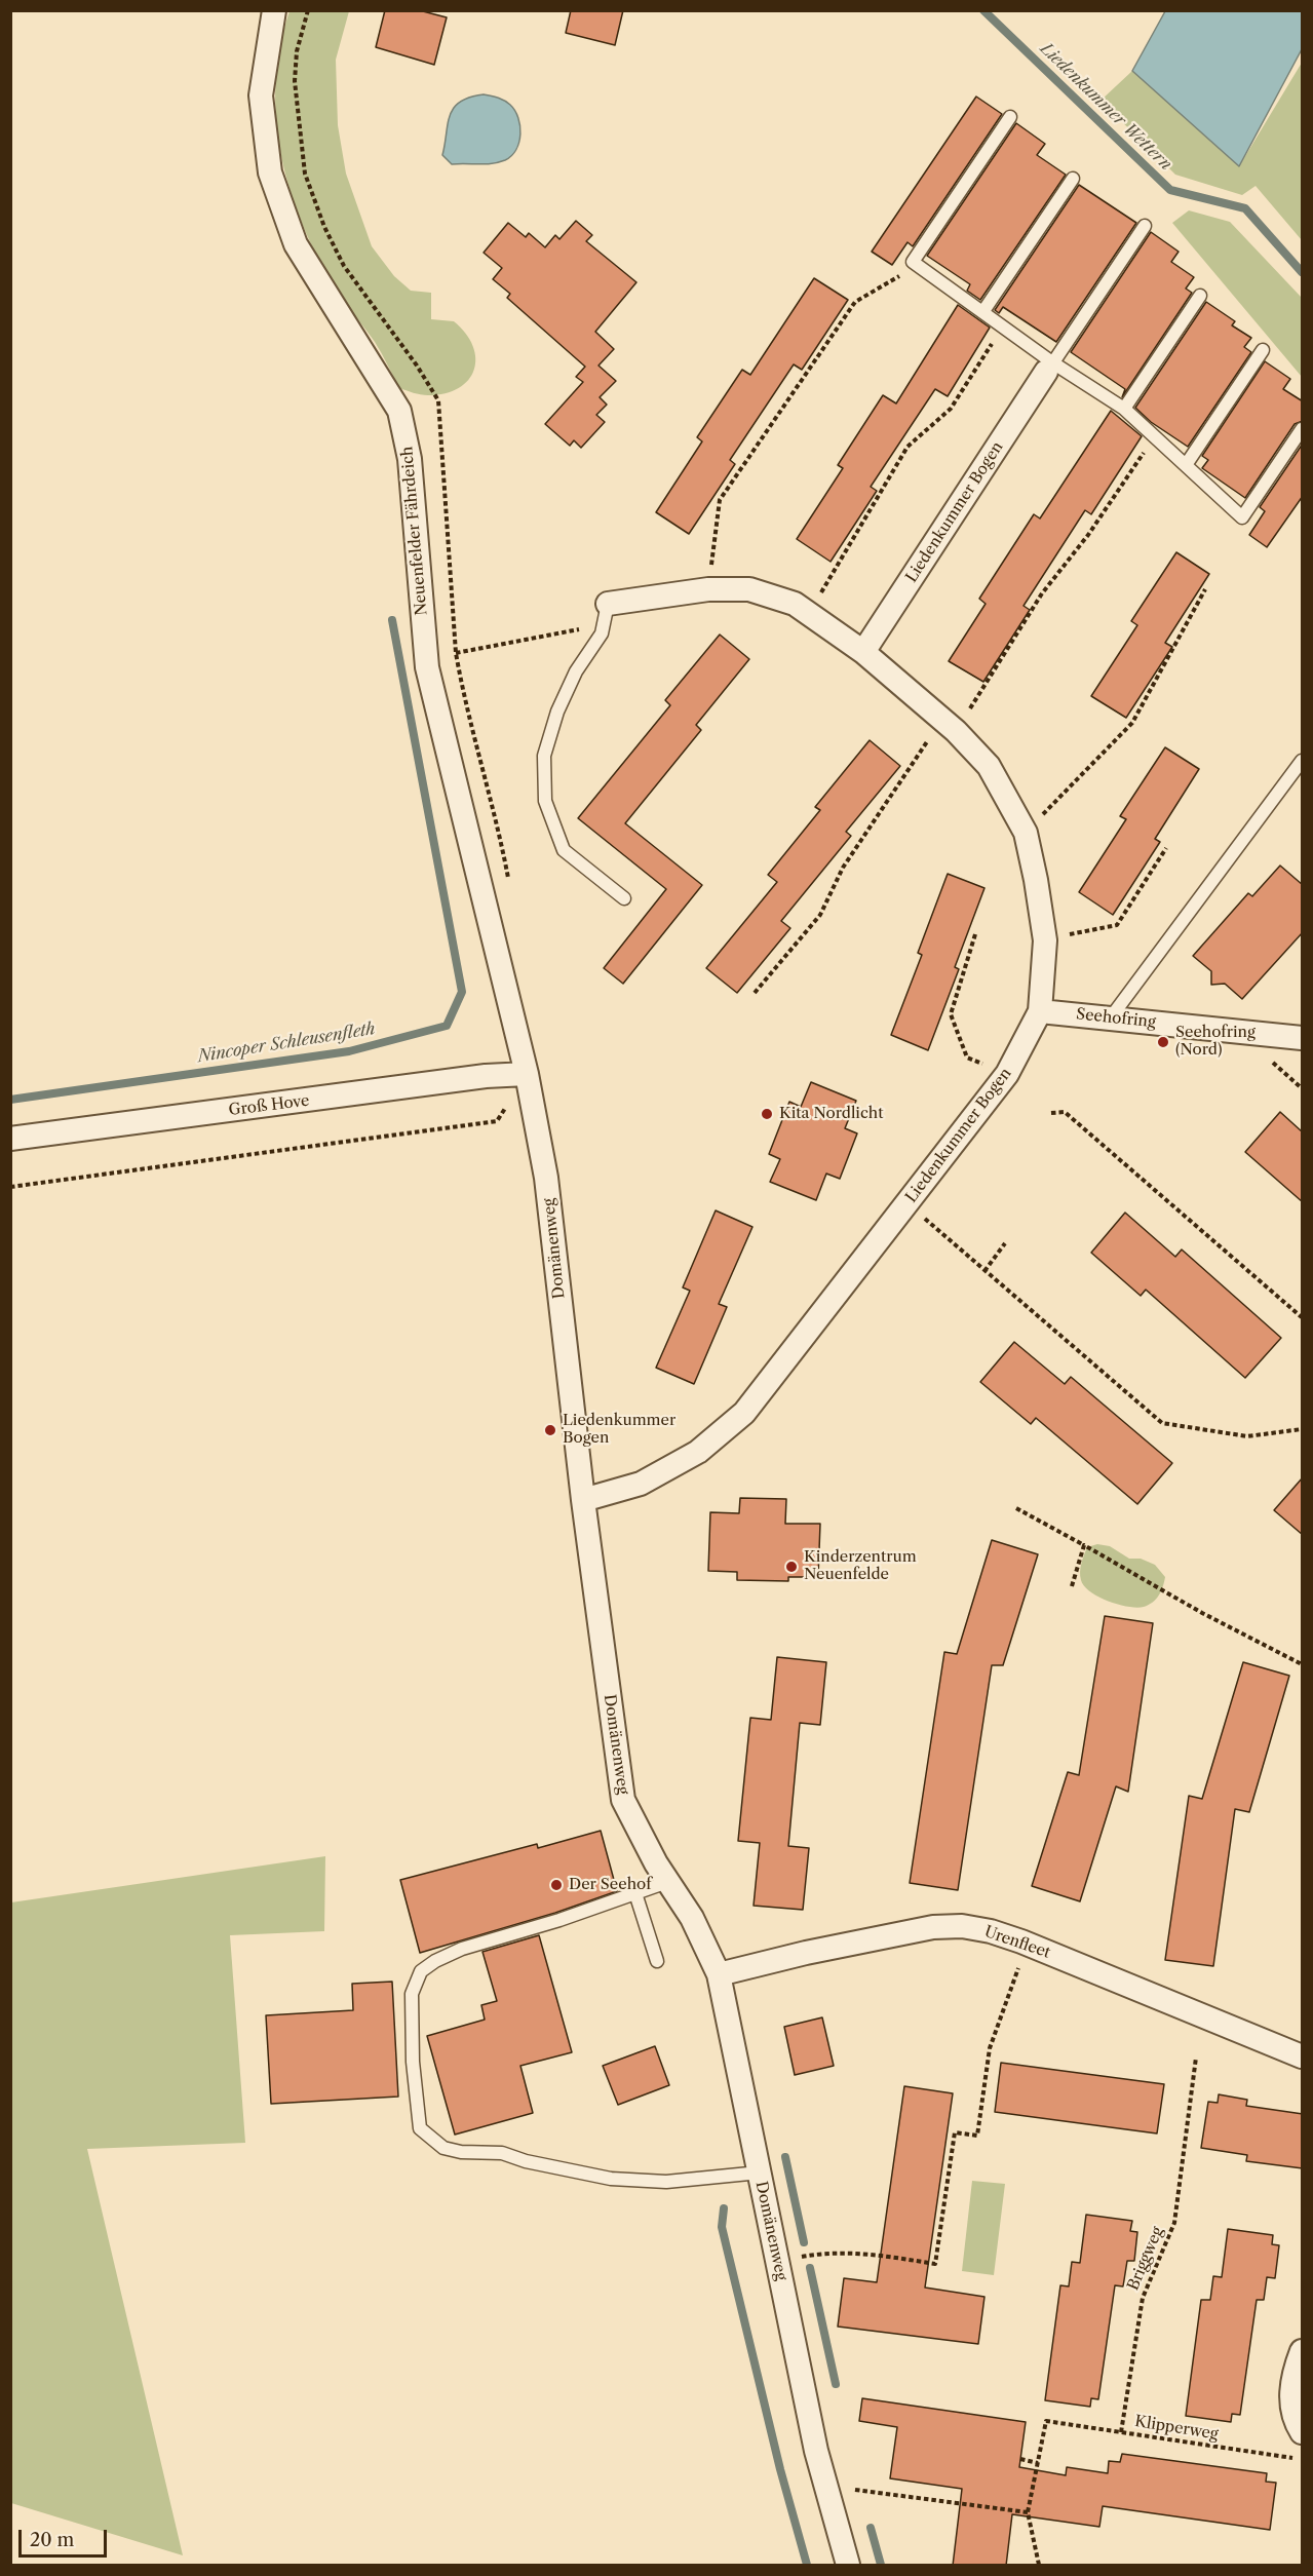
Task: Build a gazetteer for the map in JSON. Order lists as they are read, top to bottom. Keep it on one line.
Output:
{"streets":{"street":["Liedenkummer Bogen","Neuenfelder Fährdeich","Seehofring","Groß Hove","Domänenweg","Urenfleet"],"path":["Briggweg","Klipperweg"]},"crossings":[["Liedenkummer Bogen","Seehofring"],["Liedenkummer Bogen","Domänenweg"],["Neuenfelder Fährdeich","Groß Hove"],["Neuenfelder Fährdeich","Domänenweg"],["Groß Hove","Domänenweg"],["Domänenweg","Urenfleet"],["Briggweg","Klipperweg"]],"water":["Liedenkummer Wettern","Nincoper Schleusenfleth"],"places":["Seehofring (Nord)","Kita Nordlicht","Liedenkummer Bogen","Kinderzentrum Neuenfelde","Der Seehof"],"scale_bar":"20 m"}
